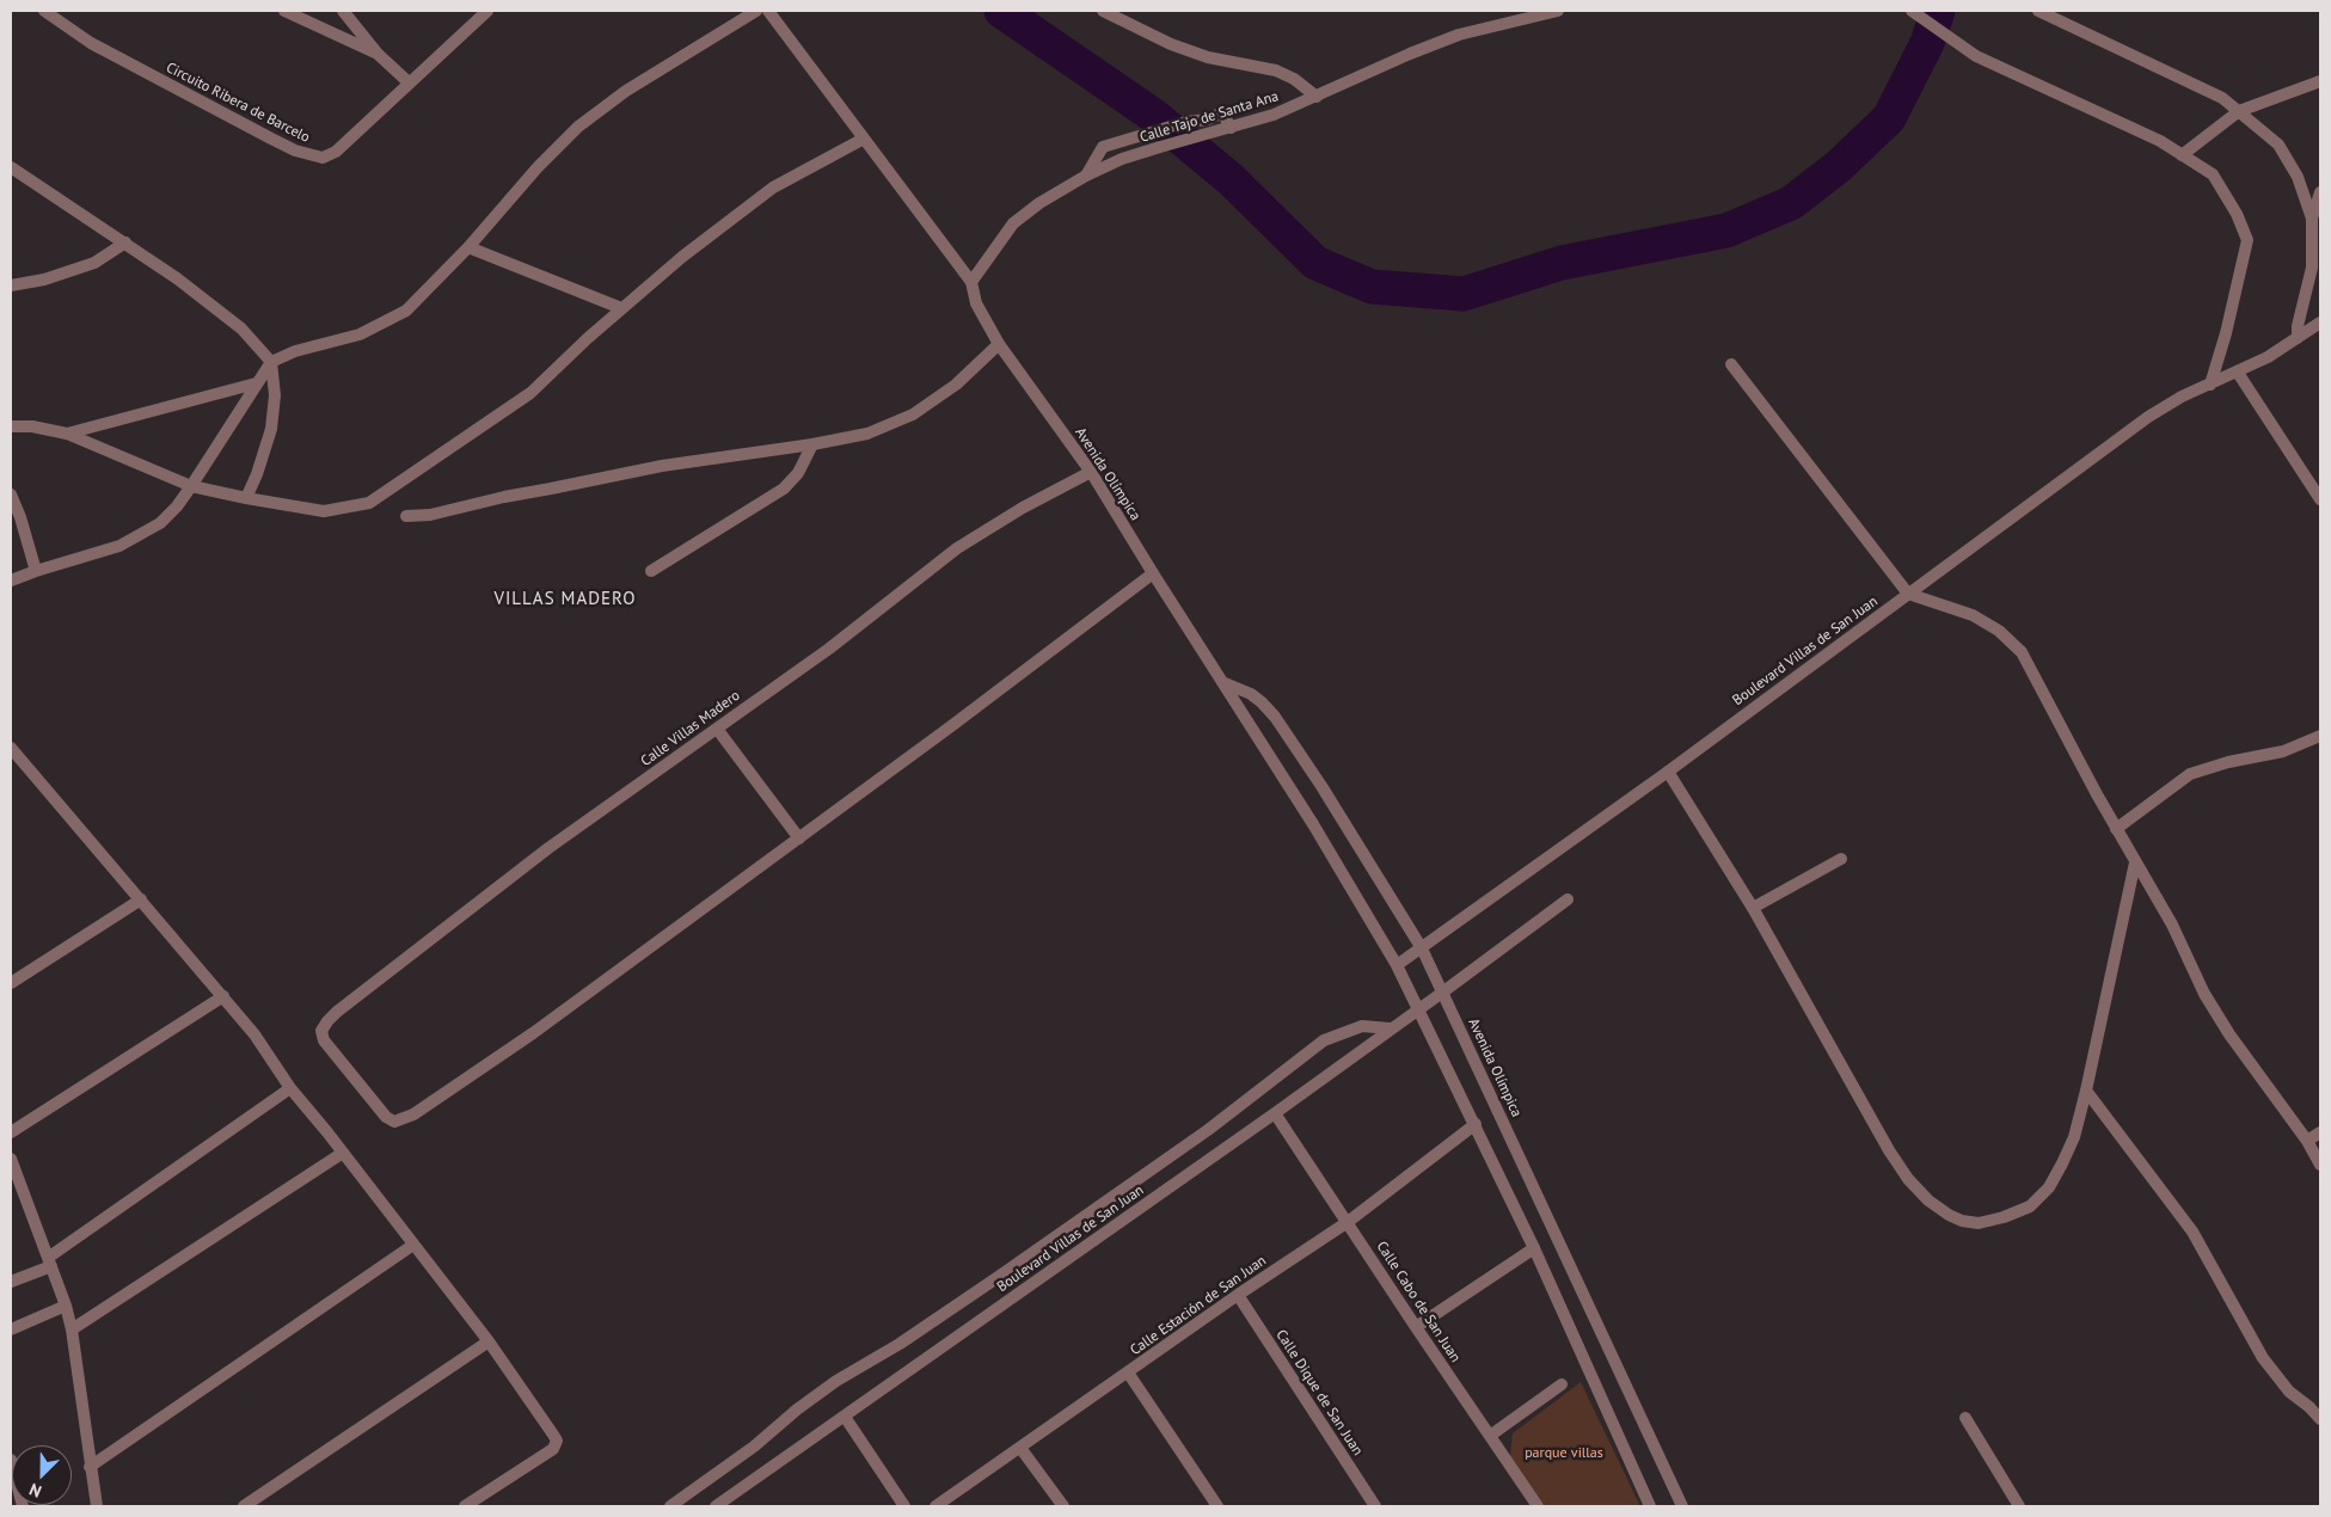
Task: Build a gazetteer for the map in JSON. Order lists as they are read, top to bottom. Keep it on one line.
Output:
{"streets":{"street":["Circuito Ribera de Barcelo","Calle Tajo de Santa Ana","Avenida Olímpica","Boulevard Villas de San Juan","Calle Villas Madero","Calle Cabo de San Juan","Calle Estación de San Juan","Calle Dique de San Juan"]},"crossings":[["Calle Tajo de Santa Ana","Avenida Olímpica"],["Avenida Olímpica","Boulevard Villas de San Juan"],["Avenida Olímpica","Calle Villas Madero"],["Avenida Olímpica","Calle Estación de San Juan"],["Boulevard Villas de San Juan","Calle Cabo de San Juan"],["Calle Cabo de San Juan","Calle Estación de San Juan"],["Calle Estación de San Juan","Calle Dique de San Juan"]],"districts":["VILLAS MADERO"],"parks":["parque villas"],"north":"bottom left"}
